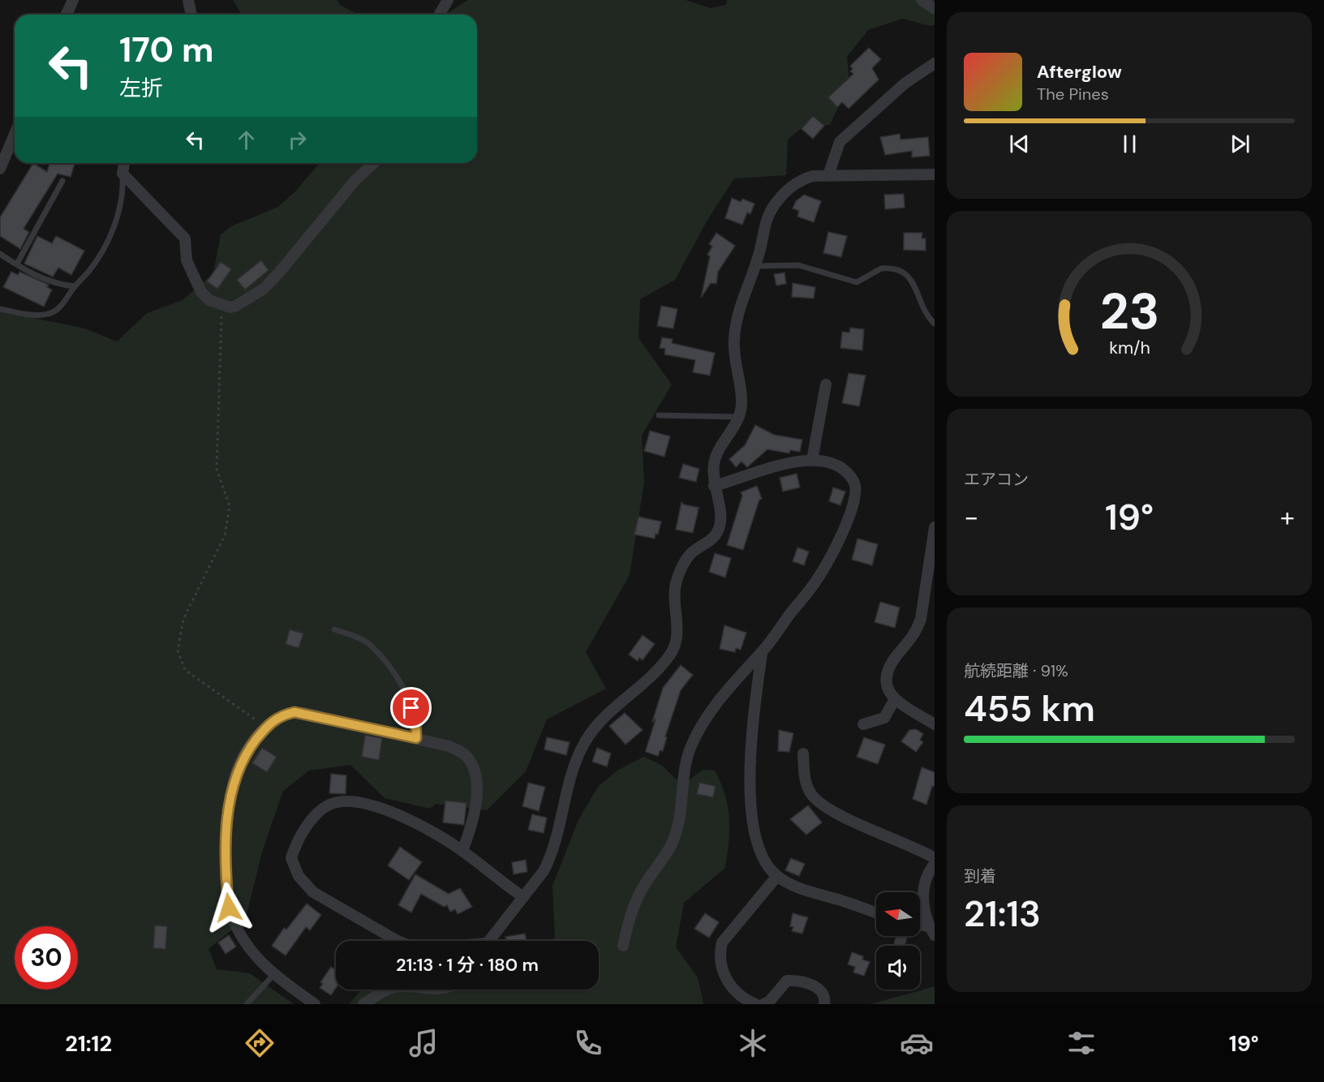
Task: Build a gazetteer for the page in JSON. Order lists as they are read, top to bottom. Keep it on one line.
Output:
{"north":"left","page":{"turn":["170 m","左折"],"song":["Afterglow","The Pines"],"tile":["エアコン",["航続距離 · 91%","455 km"],["到着","21:13"]],"heat":["−","19°","+"],"limit":"30","trip":"21:13 · 1 分 · 180 m","tabs":["21:12","19°"],"gauge":["23","km/h"]}}
